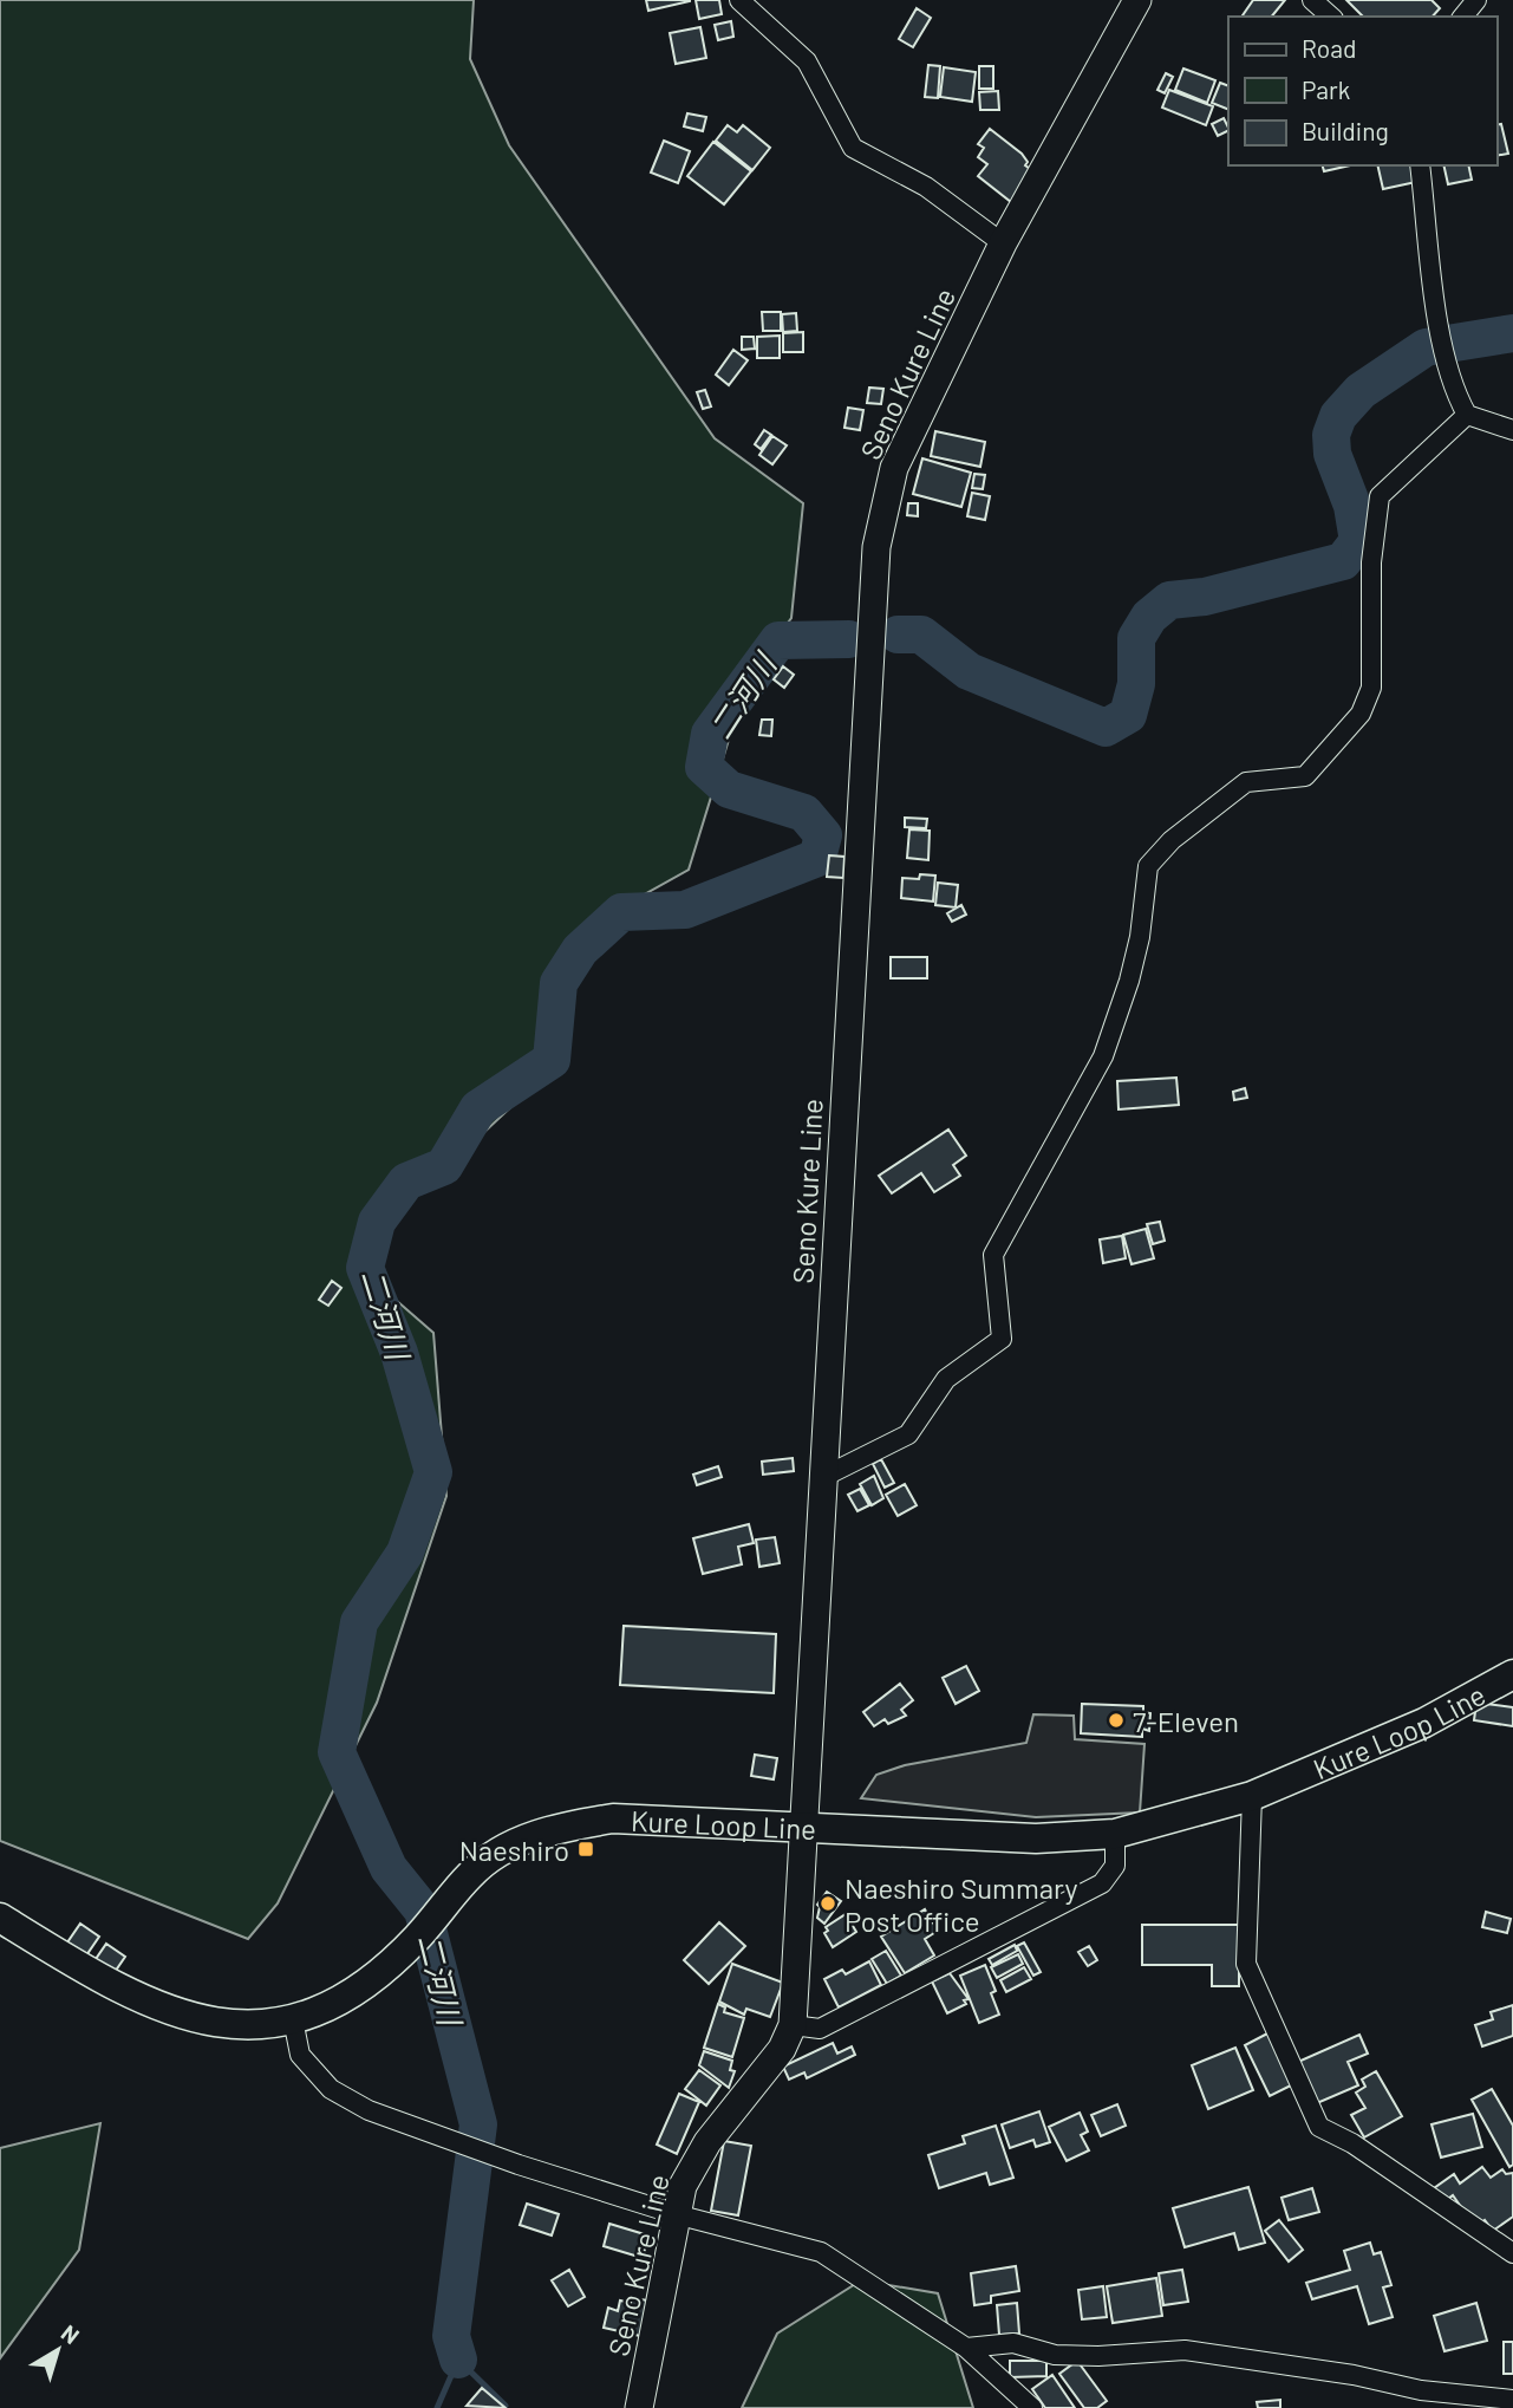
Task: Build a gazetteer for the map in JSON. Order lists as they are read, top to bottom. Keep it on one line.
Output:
{"streets":{"main road":["Seno Kure Line","Kure Loop Line"]},"crossings":[["Seno Kure Line","Kure Loop Line"]],"water":["二河川"],"places":{"other":["7-Eleven","Naeshiro Summary Post Office"],"transit":["Naeshiro"]},"legend":["Road","Park","Building"],"north":"top right"}
